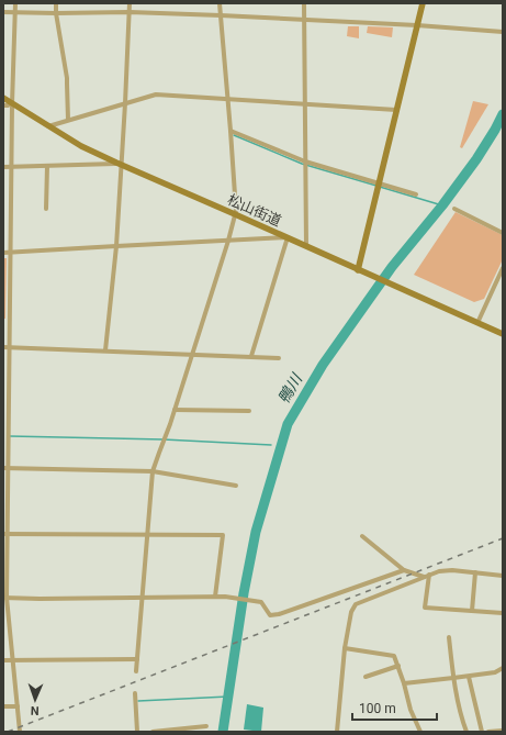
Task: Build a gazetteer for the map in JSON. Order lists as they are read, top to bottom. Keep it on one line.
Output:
{"streets":{"main road":["松山街道"]},"water":["鴨川"],"scale_bar":"100 m","north":"bottom"}
